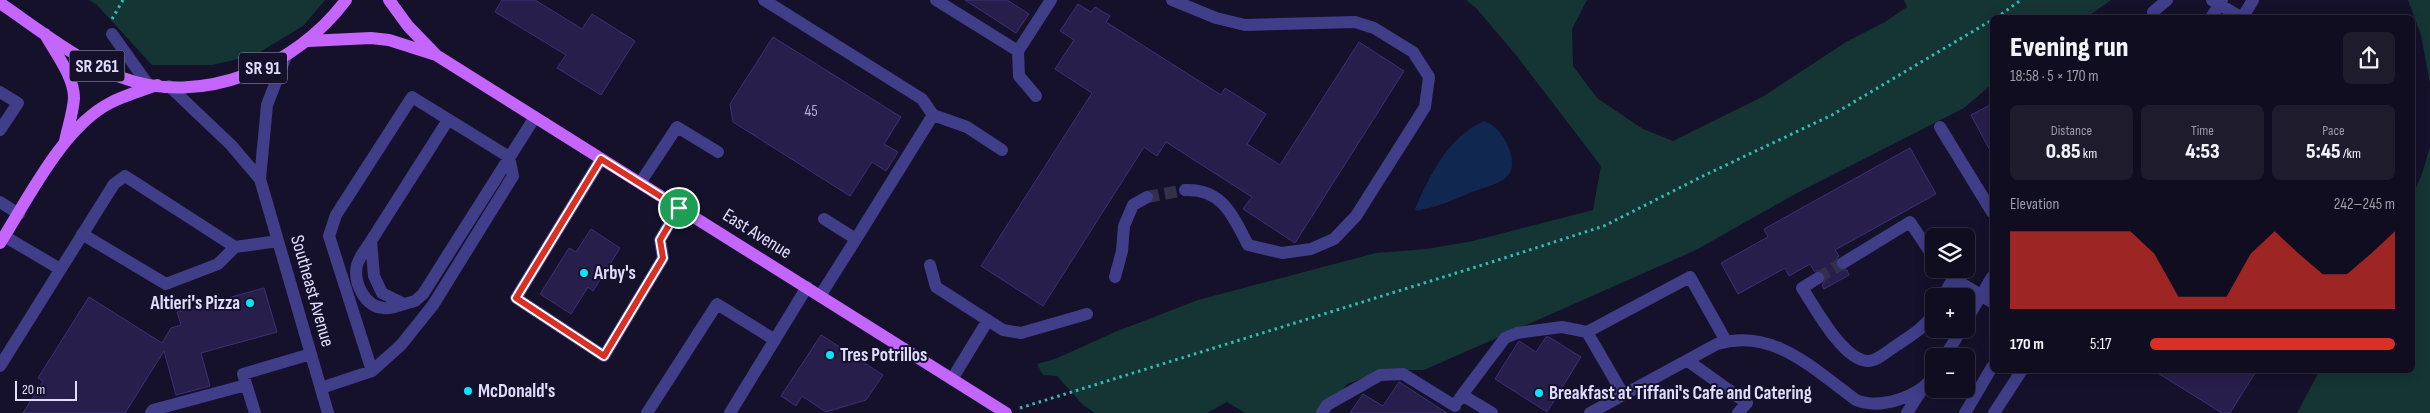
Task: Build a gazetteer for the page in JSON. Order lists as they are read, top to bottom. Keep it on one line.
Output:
{"streets":{"main road":["SR 261","SR 91","East Avenue"],"street":["Southeast Avenue"]},"crossings":[["SR 261","SR 91"],["SR 261","Southeast Avenue"],["SR 91","East Avenue"],["SR 91","Southeast Avenue"]],"places":["Arby's","Altieri's Pizza","Tres Potrillos","McDonald's","Breakfast at Tiffani's Cafe and Catering"],"house_numbers":["45"],"scale_bar":"20 m","page":{"heading":["Evening run","18:58 · 5 × 170 m"],"stats":[["Distance","0.85 km"],["Time","4:53"],["Pace","5:45 /km"]],"chart":["Elevation","242–245 m"],"map_buttons":["+","−"],"list":[{"name":"170 m","note":"5:17"}],"scale":"20 m"}}
